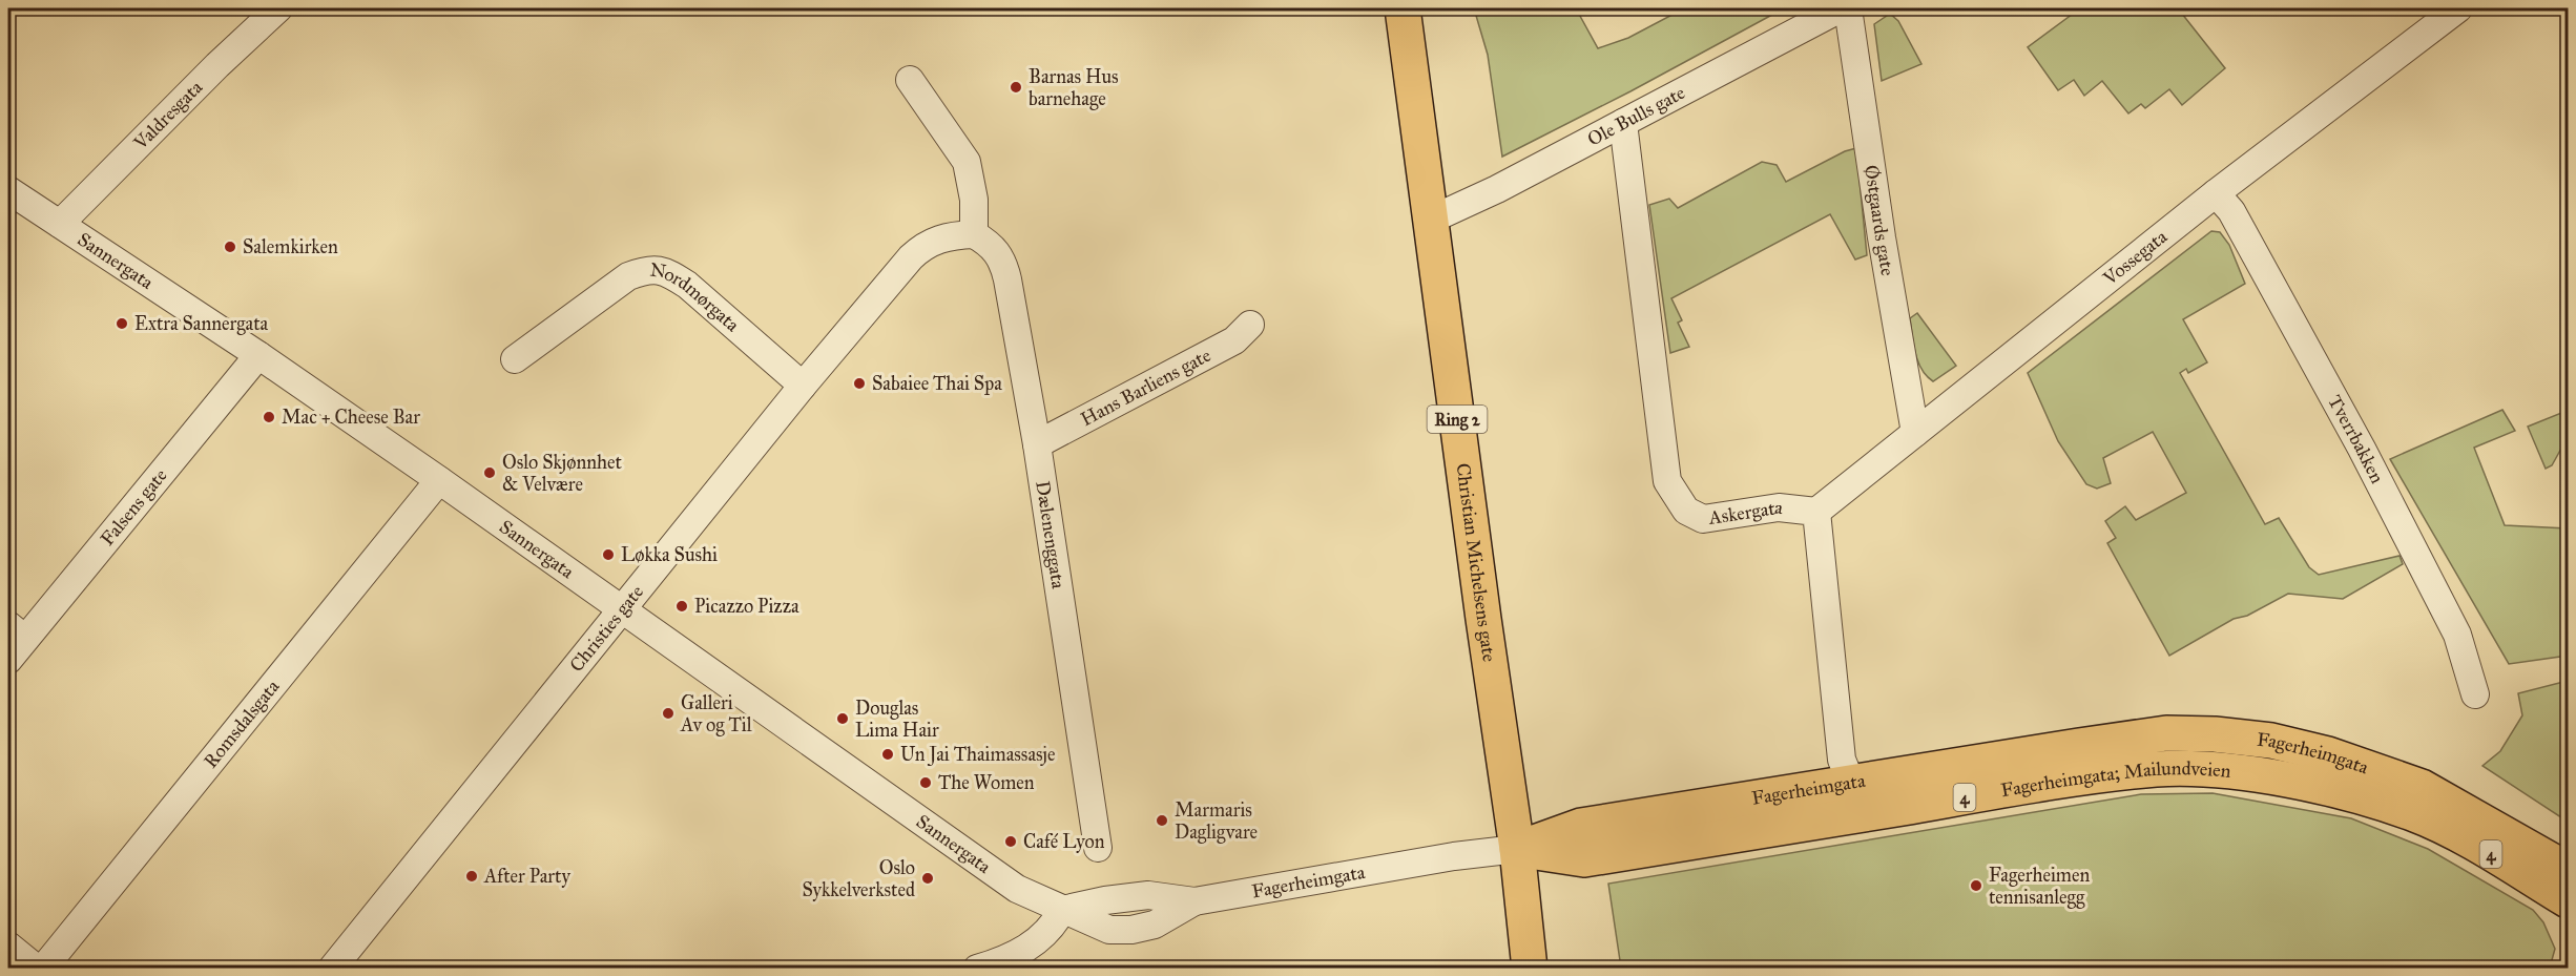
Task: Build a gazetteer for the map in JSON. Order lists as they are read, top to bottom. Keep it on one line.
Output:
{"streets":{"main road":["Ring 2","Christian Michelsens gate","Fagerheimgata","Fagerheimgata; Mailundveien","4"],"street":["Valdresgata","Ole Bulls gate","Østgaards gate","Vossegata","Sannergata","Nordmørgata","Hans Barliens gate","Tverrbakken","Falsens gate","Askergata","Dælenenggata","Christies gate","Romsdalsgata"]},"crossings":[["Valdresgata","Sannergata"],["Ole Bulls gate","Askergata"],["Ole Bulls gate","Christian Michelsens gate"],["Østgaards gate","Vossegata"],["Vossegata","Tverrbakken"],["Vossegata","Askergata"],["Sannergata","Falsens gate"],["Sannergata","Christies gate"],["Sannergata","Romsdalsgata"],["Sannergata","Fagerheimgata"],["Nordmørgata","Christies gate"],["Hans Barliens gate","Dælenenggata"],["Dælenenggata","Christies gate"],["Christian Michelsens gate","Fagerheimgata"],["Christian Michelsens gate","Fagerheimgata; Mailundveien"],["Fagerheimgata","Fagerheimgata; Mailundveien"],["Fagerheimgata","4"],["Fagerheimgata; Mailundveien","4"]],"places":["Barnas Hus barnehage","Salemkirken","Extra Sannergata","Sabaiee Thai Spa","Mac + Cheese Bar","Oslo Skjønnhet & Velvære","Løkka Sushi","Picazzo Pizza","Galleri Av og Til","Douglas Lima Hair","Un Jai Thaimassasje","The Women","Marmaris Dagligvare","Café Lyon","After Party","Oslo Sykkelverksted","Fagerheimen tennisanlegg"]}
